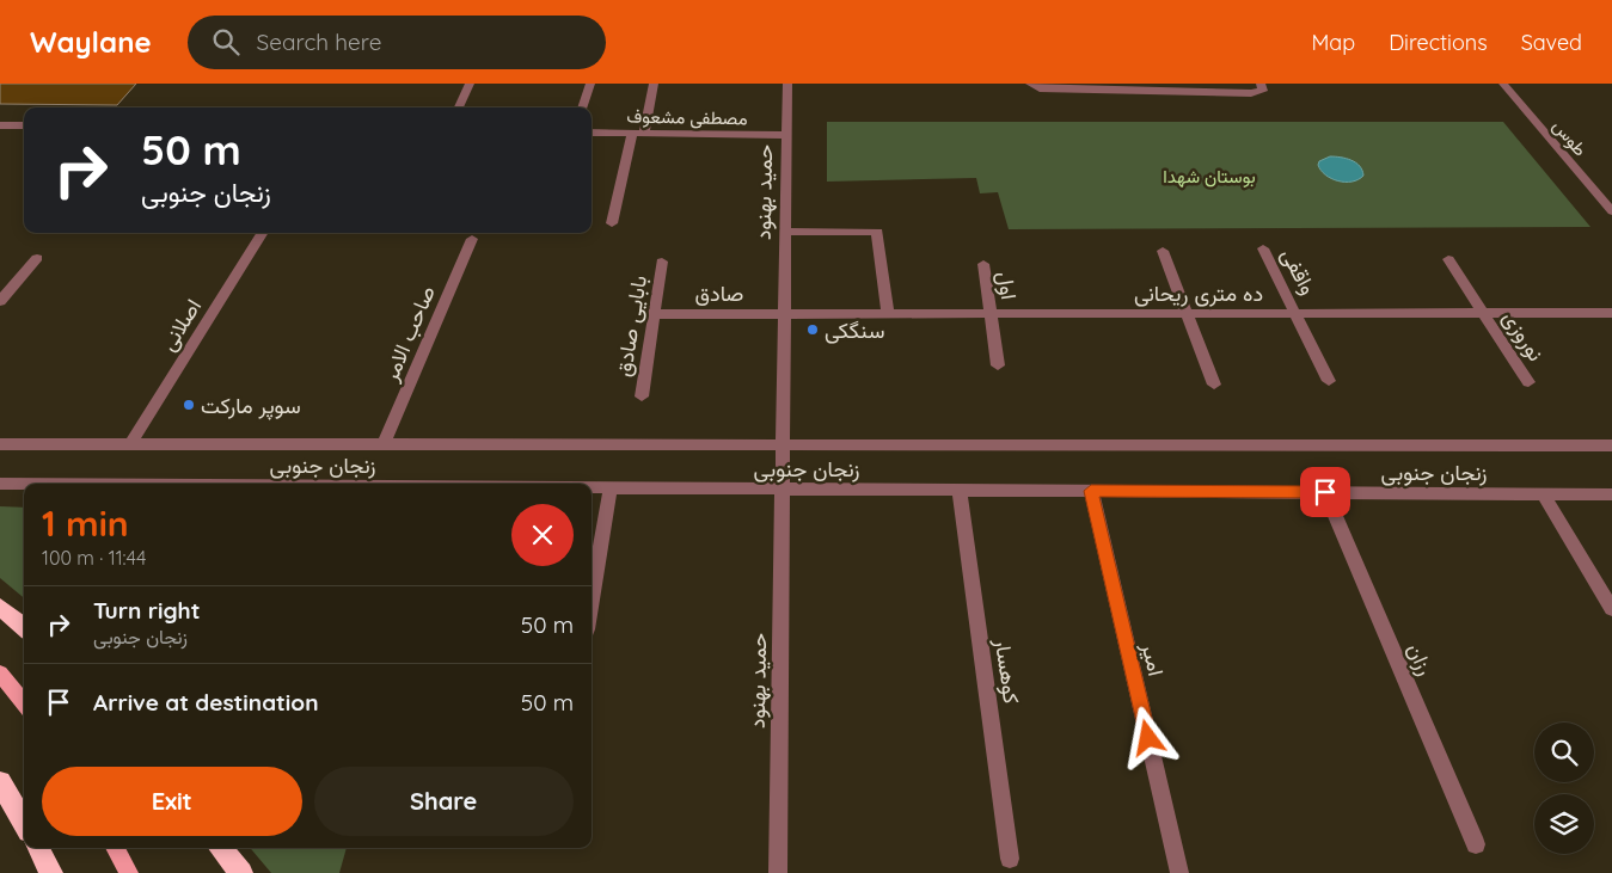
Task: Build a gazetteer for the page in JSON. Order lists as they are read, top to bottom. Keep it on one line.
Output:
{"streets":{"street":["مصطفی مشعوف","طوس","حمید بهنود","واقفی","اول","صادق","ده متری ریحانی","اصلانی","بابایی صادق","صاحب الامر","نوروزی","زنجان جنوبی","امیر","رزان","کوهسار"]},"crossings":[["مصطفی مشعوف","حمید بهنود"],["حمید بهنود","صادق"],["حمید بهنود","ده متری ریحانی"],["حمید بهنود","زنجان جنوبی"],["واقفی","ده متری ریحانی"],["اول","ده متری ریحانی"],["صادق","ده متری ریحانی"],["صادق","بابایی صادق"],["ده متری ریحانی","نوروزی"],["اصلانی","زنجان جنوبی"],["صاحب الامر","زنجان جنوبی"],["زنجان جنوبی","امیر"],["زنجان جنوبی","رزان"],["زنجان جنوبی","کوهسار"]],"parks":["بوستان شهدا"],"places":["سنگکی","سوپر مارکت"],"page":{"header":"Waylane","search":"Search here","nav":["Map","Directions","Saved"],"turn":["50 m","زنجان جنوبی"],"heading":["1 min","100 m · 11:44"],"list":[{"name":"Turn right","note":"زنجان جنوبی","value":"50 m"},{"name":"Arrive at destination","value":"50 m"}],"buttons":["Exit","Share"]}}
